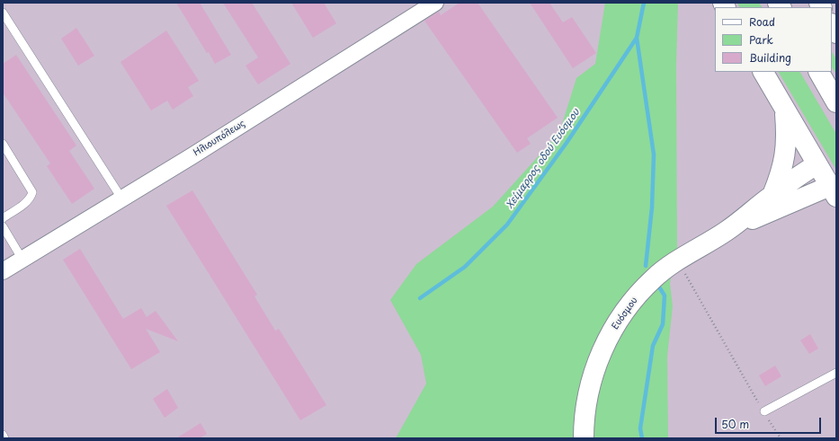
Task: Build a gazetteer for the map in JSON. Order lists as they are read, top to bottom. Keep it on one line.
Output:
{"streets":{"main road":["Ευόσμου"],"street":["Ηλιουπόλεως"]},"water":["Χείμαρρος οδού Ευόσμου"],"legend":["Road","Park","Building"],"scale_bar":"50 m"}
